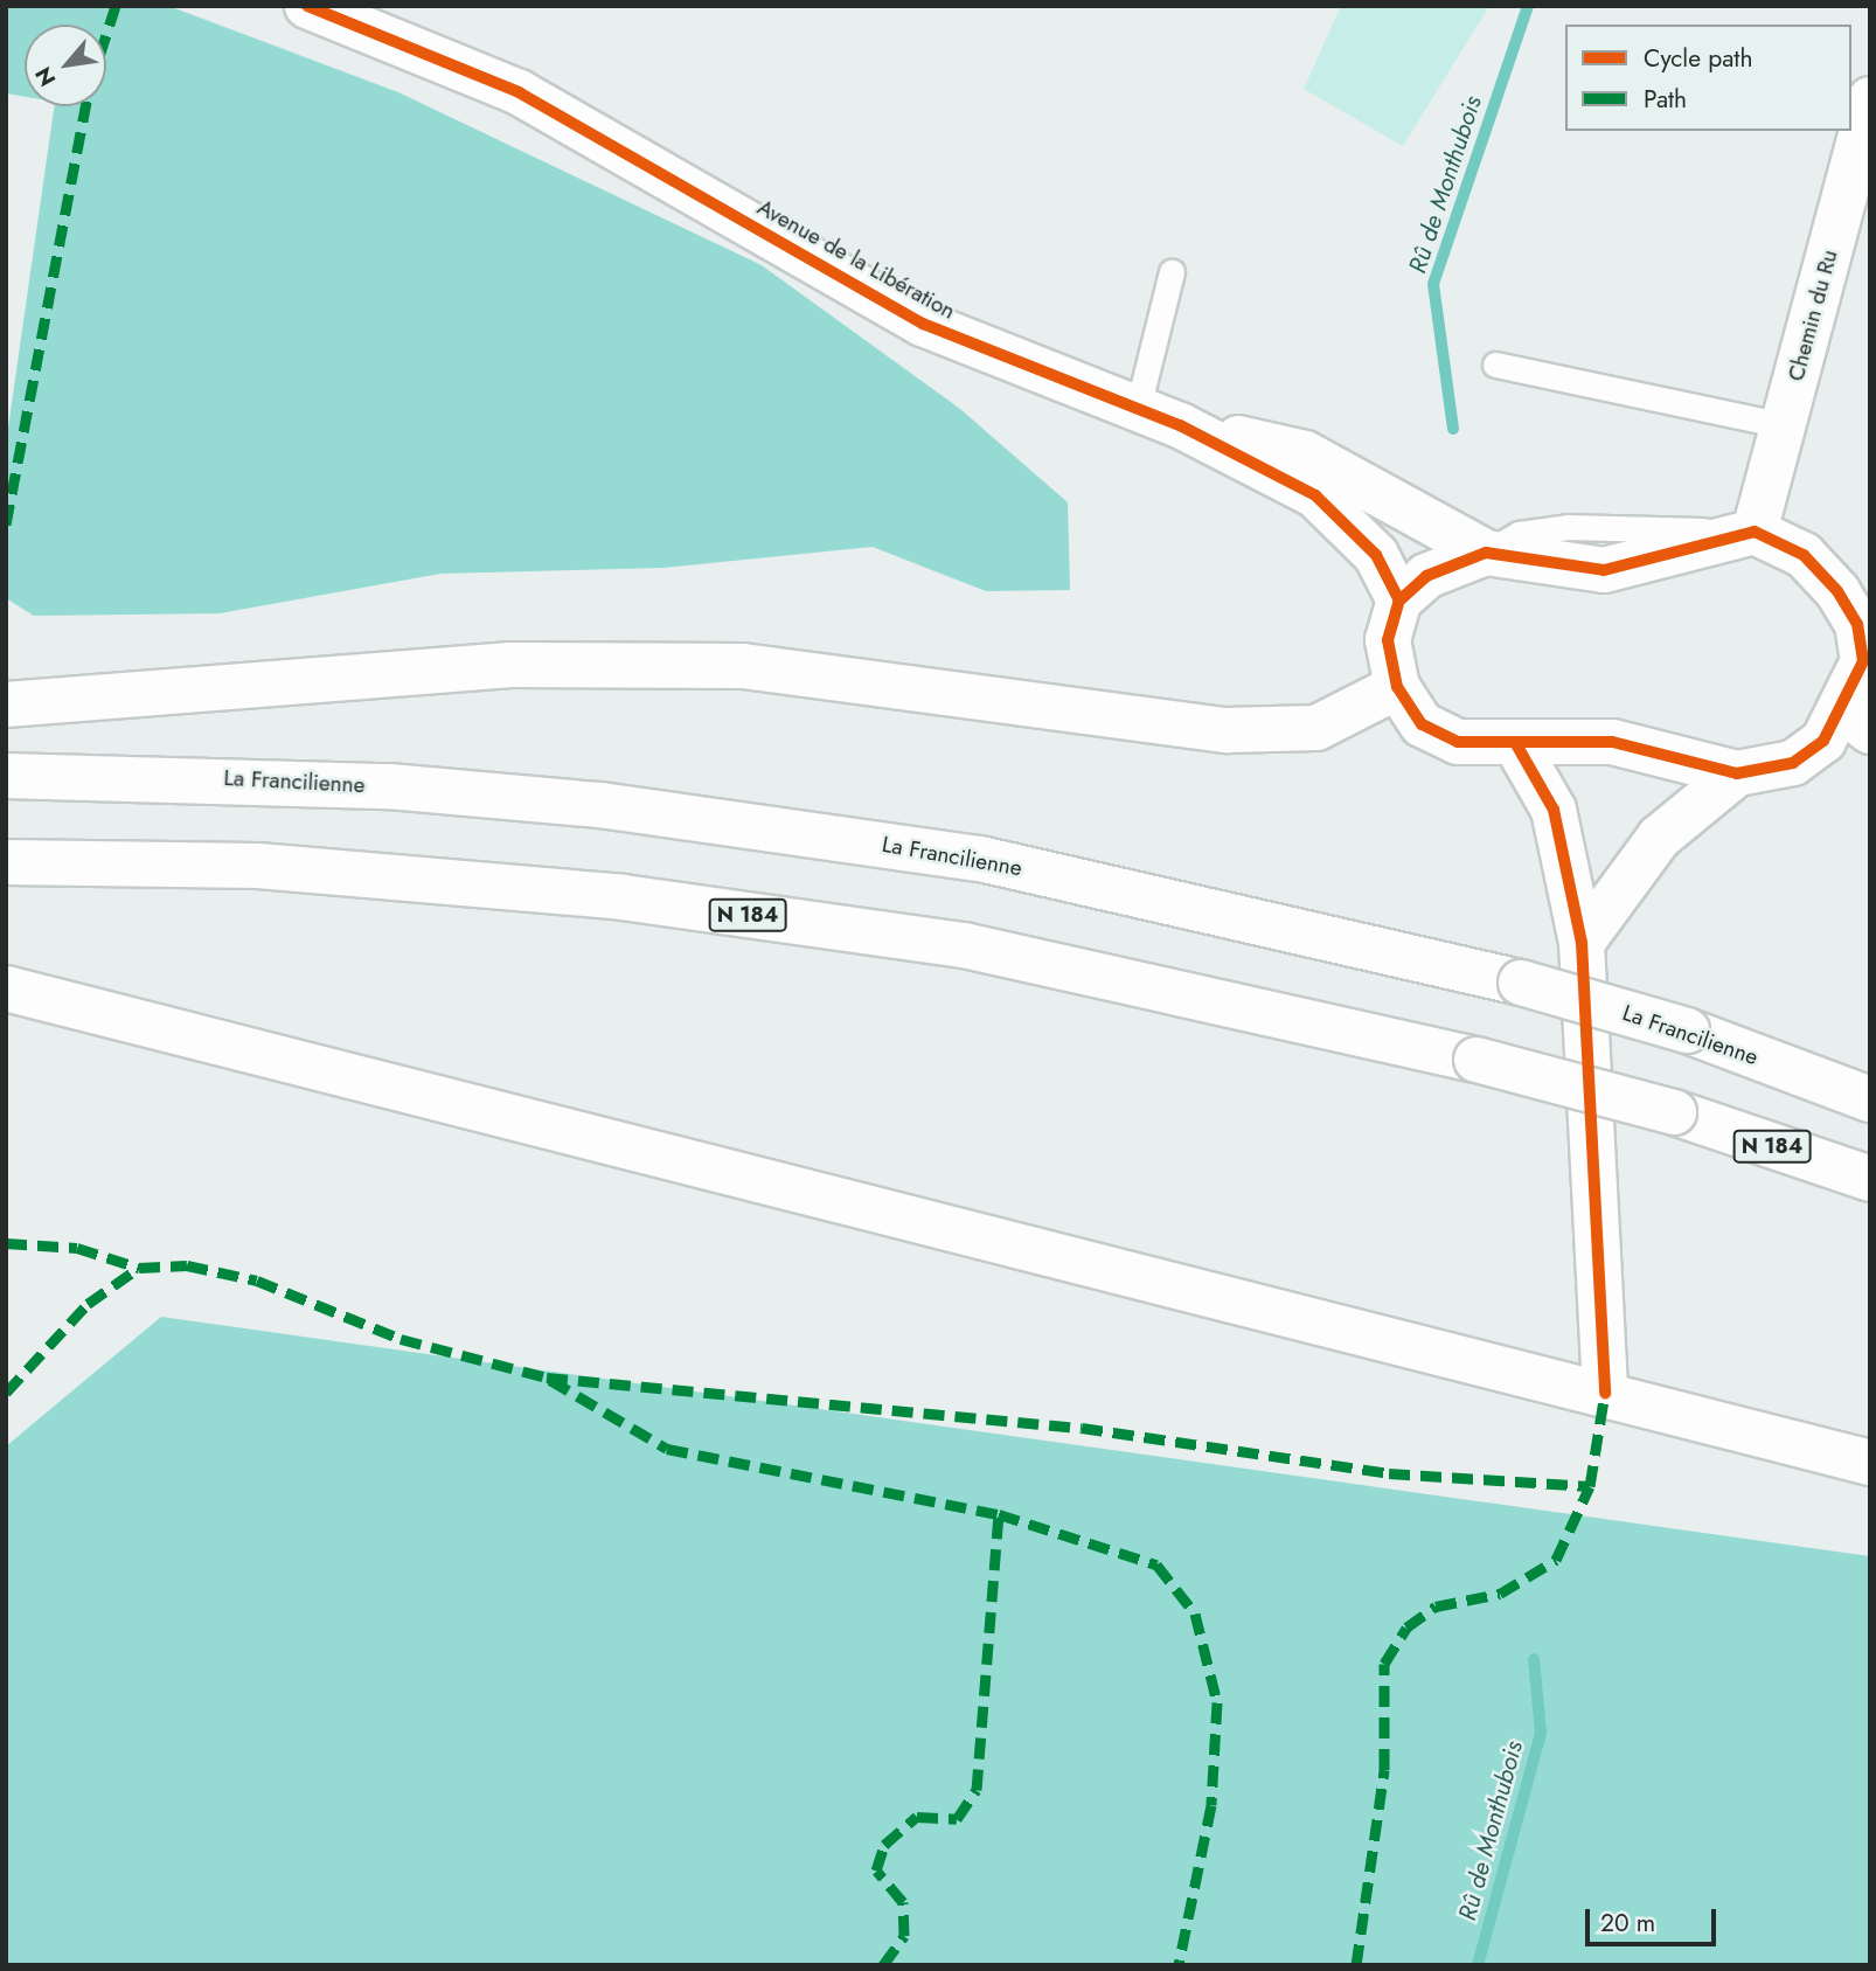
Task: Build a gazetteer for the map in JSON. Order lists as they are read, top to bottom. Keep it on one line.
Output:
{"streets":{"main road":["Avenue de la Libération","Chemin du Ru","La Francilienne","N 184"]},"water":["Rû de Monthubois"],"legend":["Cycle path","Path"],"scale_bar":"20 m","north":"bottom left"}
